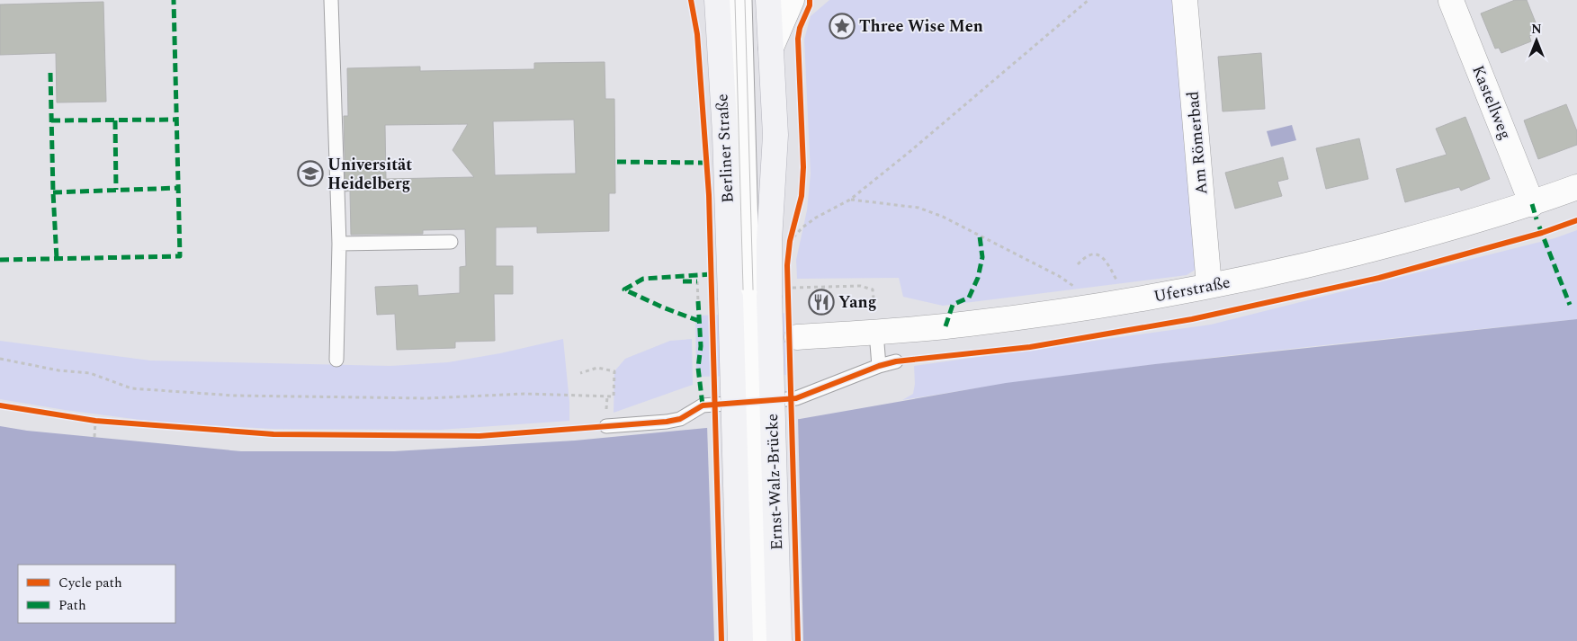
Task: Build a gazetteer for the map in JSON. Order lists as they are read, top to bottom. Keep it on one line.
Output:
{"streets":{"main road":["Berliner Straße","Ernst-Walz-Brücke"],"street":["Kastellweg","Am Römerbad","Uferstraße"]},"crossings":[["Kastellweg","Uferstraße"],["Am Römerbad","Uferstraße"],["Berliner Straße","Ernst-Walz-Brücke"]],"places":{"place":["Three Wise Men"],"school or university":["Universität Heidelberg"],"restaurant":["Yang"]},"legend":["Cycle path","Path"],"north":"top"}
